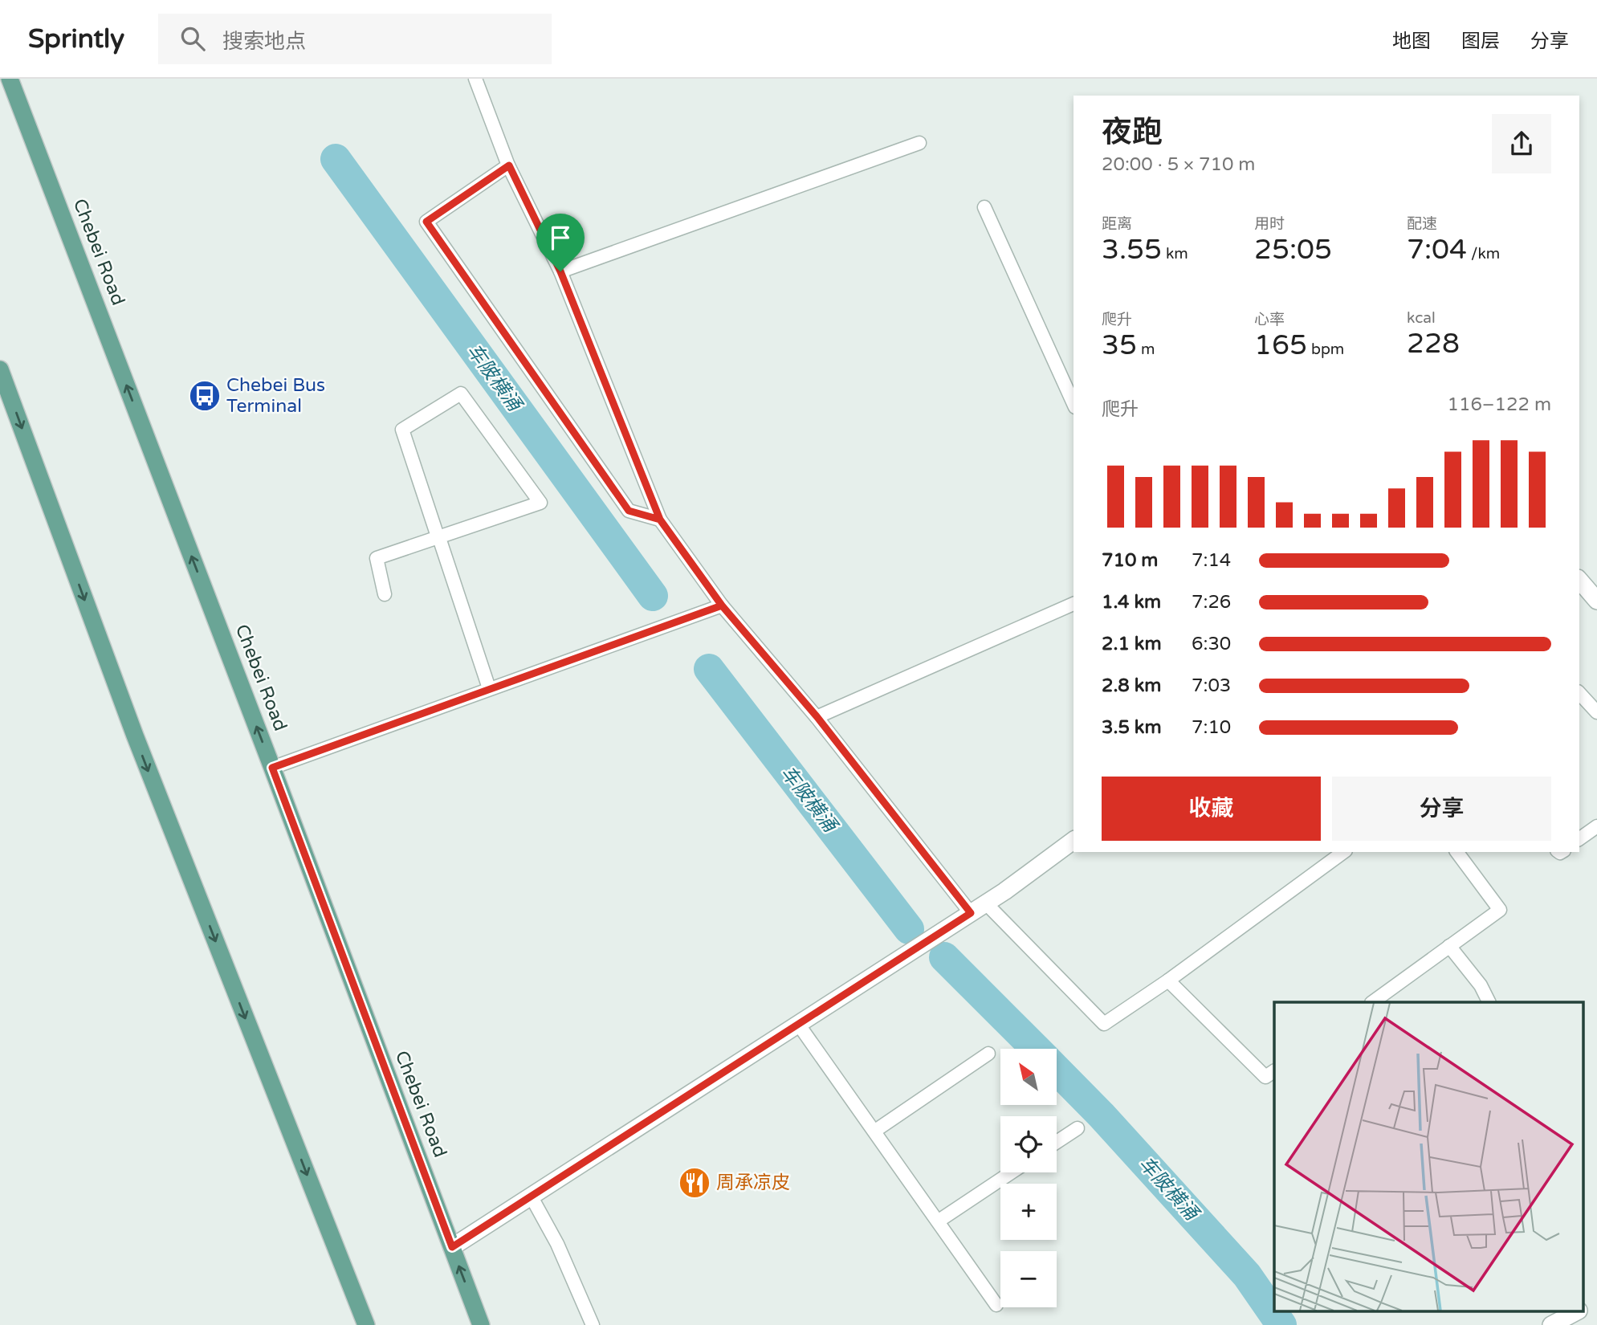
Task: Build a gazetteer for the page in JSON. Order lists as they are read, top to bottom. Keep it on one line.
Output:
{"streets":{"main road":["Chebei Road"]},"water":["车陂横涌"],"places":{"bus stop":["Chebei Bus Terminal"],"restaurant":["周承凉皮"]},"north":"top left","page":{"header":"Sprintly","search":"搜索地点","nav":["地图","图层","分享"],"heading":["夜跑","20:00 · 5 × 710 m"],"stats":[["距离","3.55 km"],["用时","25:05"],["配速","7:04 /km"],["爬升","35 m"],["心率","165 bpm"],["kcal","228"]],"chart":["爬升","116–122 m"],"list":[{"name":"710 m","note":"7:14"},{"name":"1.4 km","note":"7:26"},{"name":"2.1 km","note":"6:30"},{"name":"2.8 km","note":"7:03"},{"name":"3.5 km","note":"7:10"}],"buttons":["收藏","分享"],"map_buttons":["+","−"]}}
